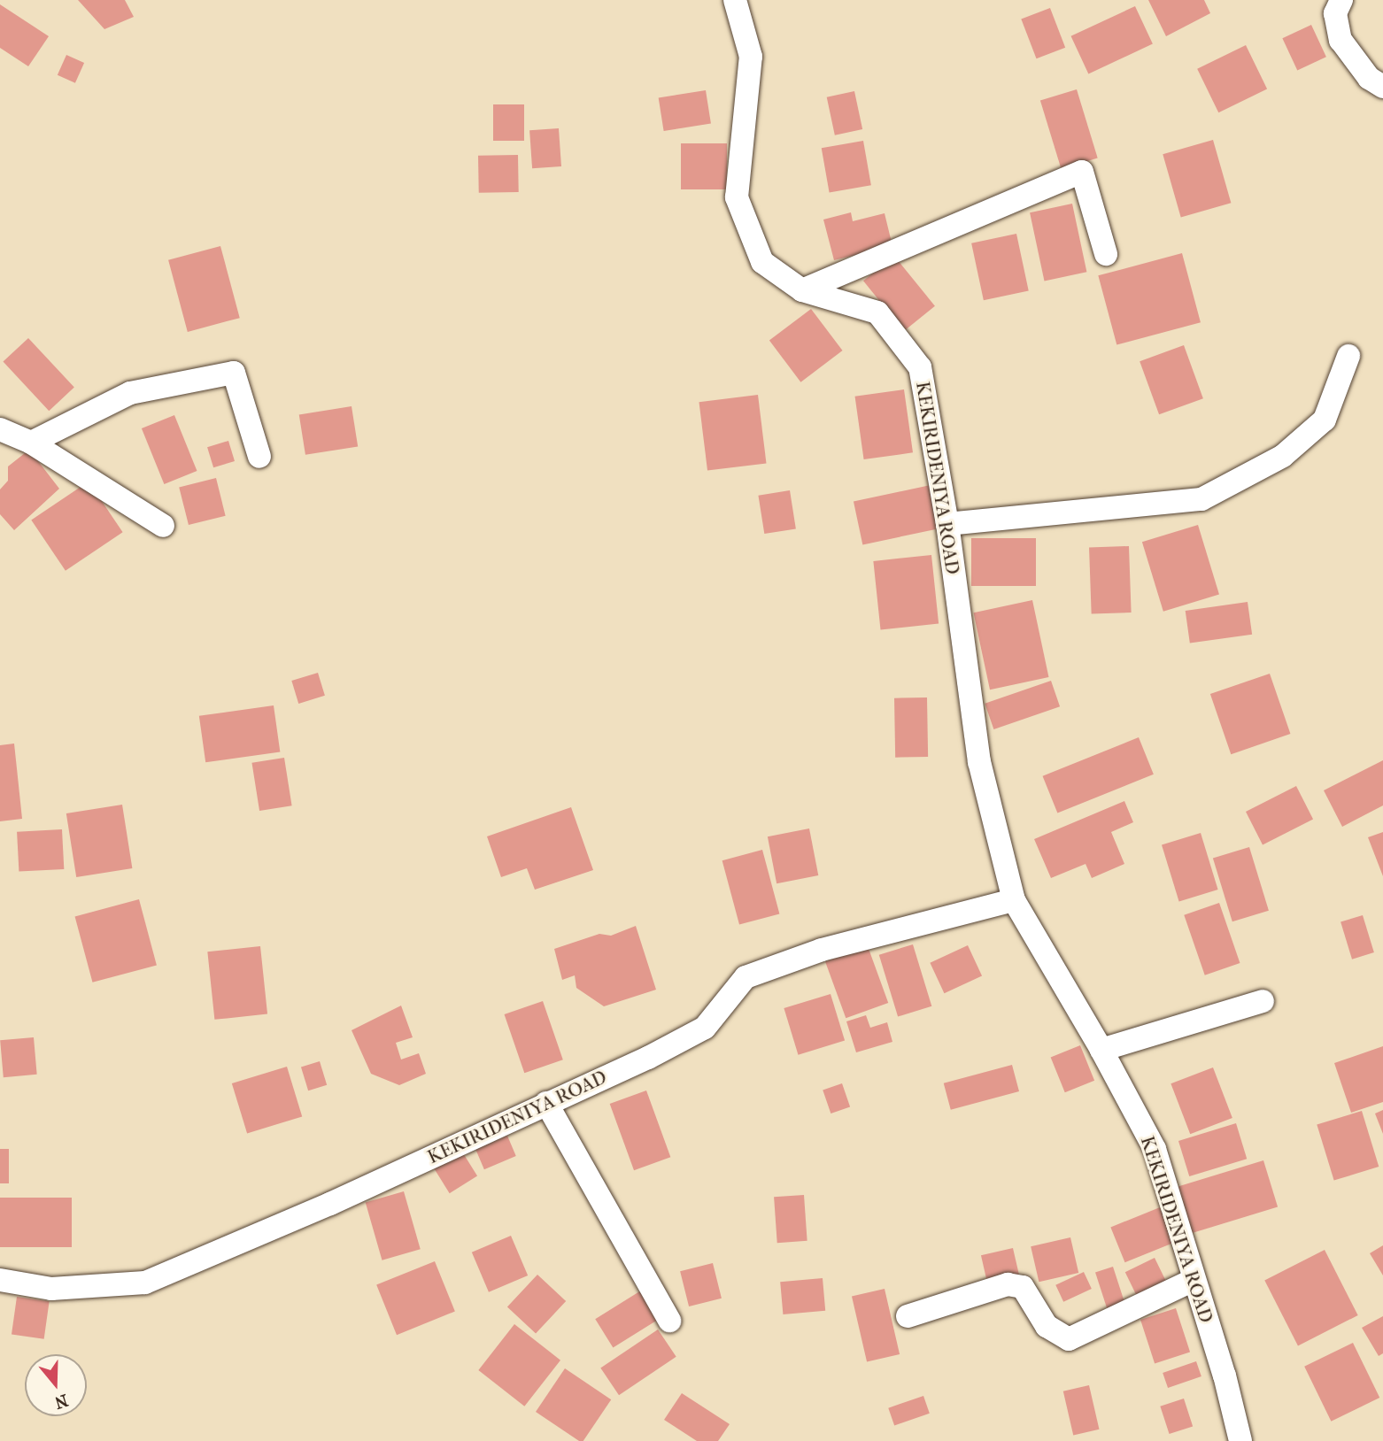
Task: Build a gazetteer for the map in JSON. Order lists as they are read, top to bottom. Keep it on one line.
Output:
{"streets":{"street":["KEKIRIDENIYA ROAD"]},"north":"bottom"}
